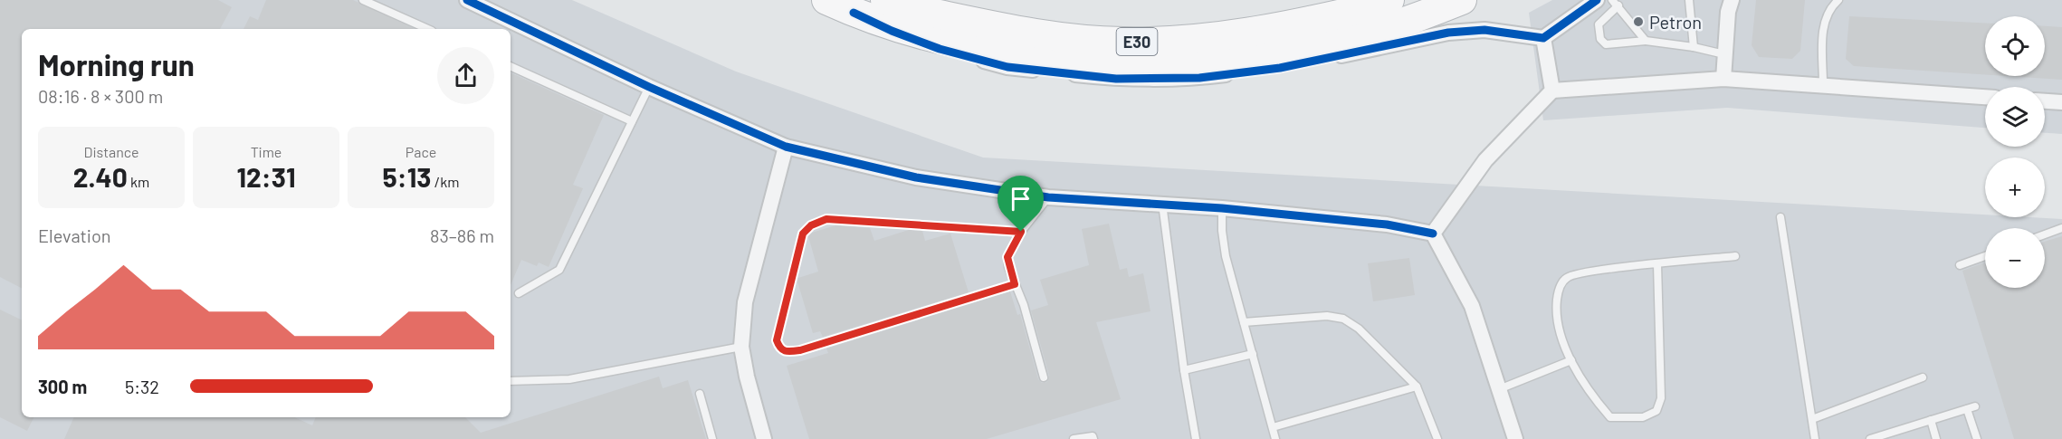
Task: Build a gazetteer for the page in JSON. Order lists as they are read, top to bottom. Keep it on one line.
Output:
{"streets":{"highway":["E30"]},"places":["Petron"],"page":{"map_buttons":["+","−"],"heading":["Morning run","08:16 · 8 × 300 m"],"stats":[["Distance","2.40 km"],["Time","12:31"],["Pace","5:13 /km"]],"chart":["Elevation","83–86 m"],"list":[{"name":"300 m","note":"5:32"}]}}
